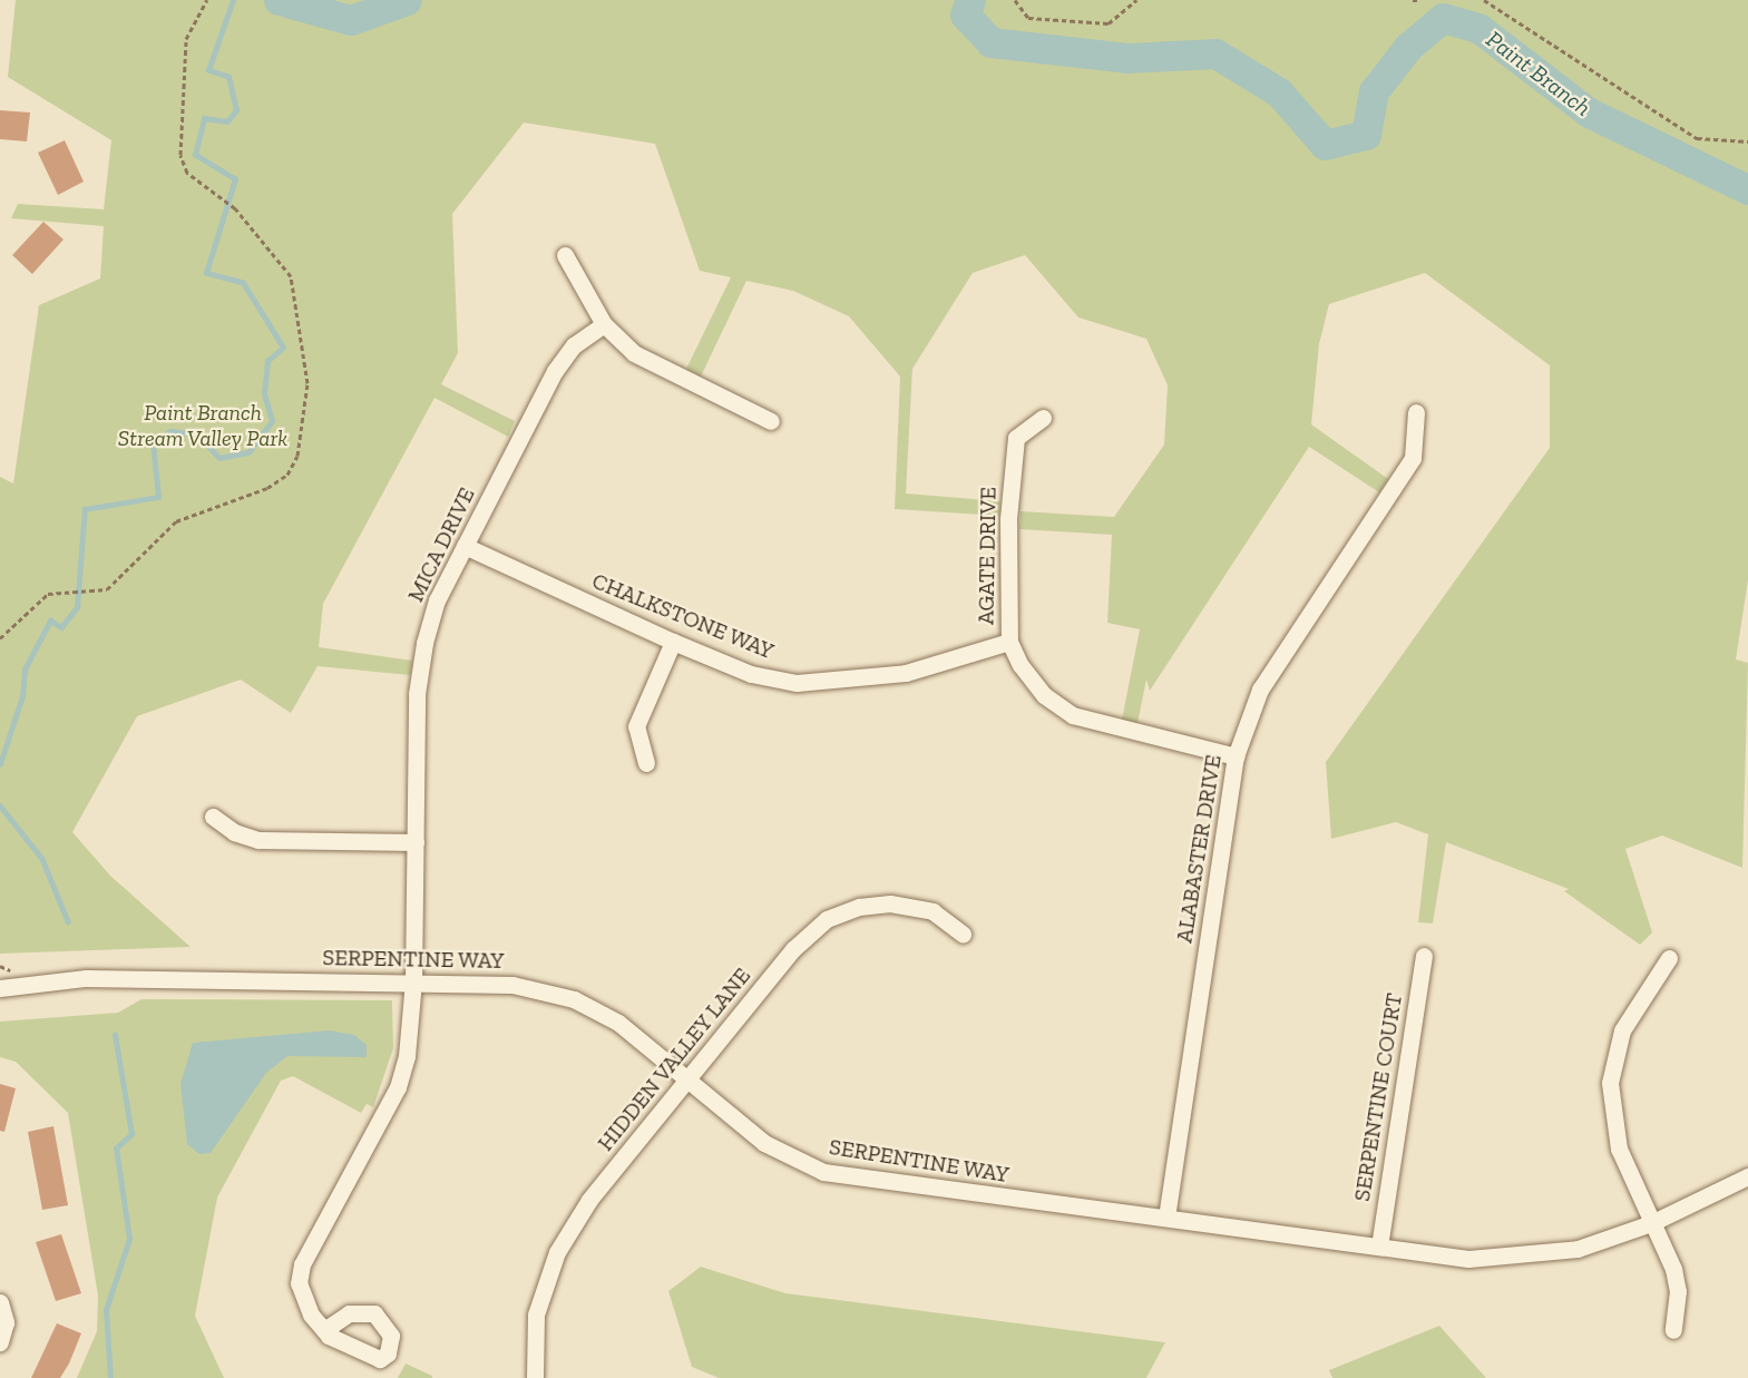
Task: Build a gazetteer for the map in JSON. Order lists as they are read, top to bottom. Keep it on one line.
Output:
{"streets":{"street":["MICA DRIVE","AGATE DRIVE","CHALKSTONE WAY","ALABASTER DRIVE","SERPENTINE WAY","HIDDEN VALLEY LANE","SERPENTINE COURT"]},"crossings":[["MICA DRIVE","CHALKSTONE WAY"],["MICA DRIVE","SERPENTINE WAY"],["AGATE DRIVE","CHALKSTONE WAY"],["AGATE DRIVE","ALABASTER DRIVE"],["ALABASTER DRIVE","SERPENTINE WAY"],["SERPENTINE WAY","HIDDEN VALLEY LANE"],["SERPENTINE WAY","SERPENTINE COURT"]],"water":["Paint Branch"],"parks":["Paint Branch Stream Valley Park"]}
